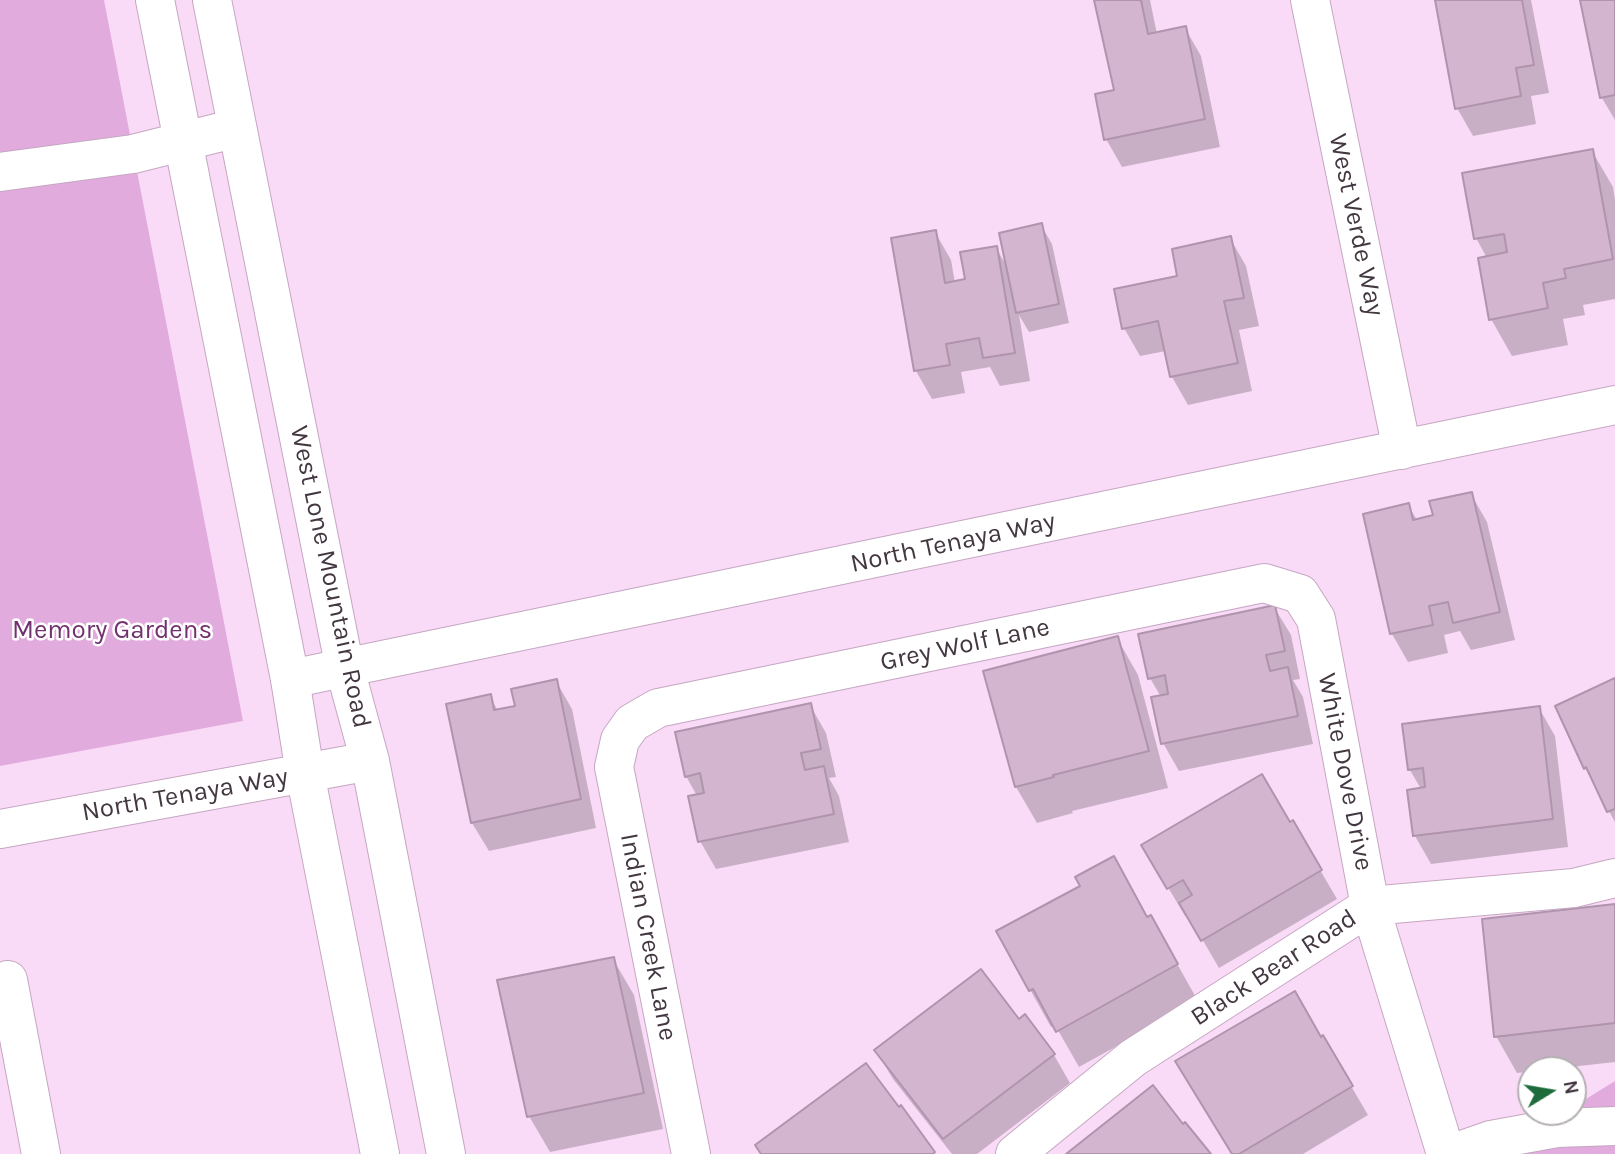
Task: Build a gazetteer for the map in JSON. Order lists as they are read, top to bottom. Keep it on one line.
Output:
{"streets":{"street":["West Verde Way","North Tenaya Way","West Lone Mountain Road","Grey Wolf Lane","White Dove Drive","Indian Creek Lane","Black Bear Road"]},"crossings":[["West Verde Way","North Tenaya Way"],["North Tenaya Way","West Lone Mountain Road"],["Grey Wolf Lane","White Dove Drive"],["Grey Wolf Lane","Indian Creek Lane"],["White Dove Drive","Black Bear Road"]],"parks":["Memory Gardens"],"north":"right"}
